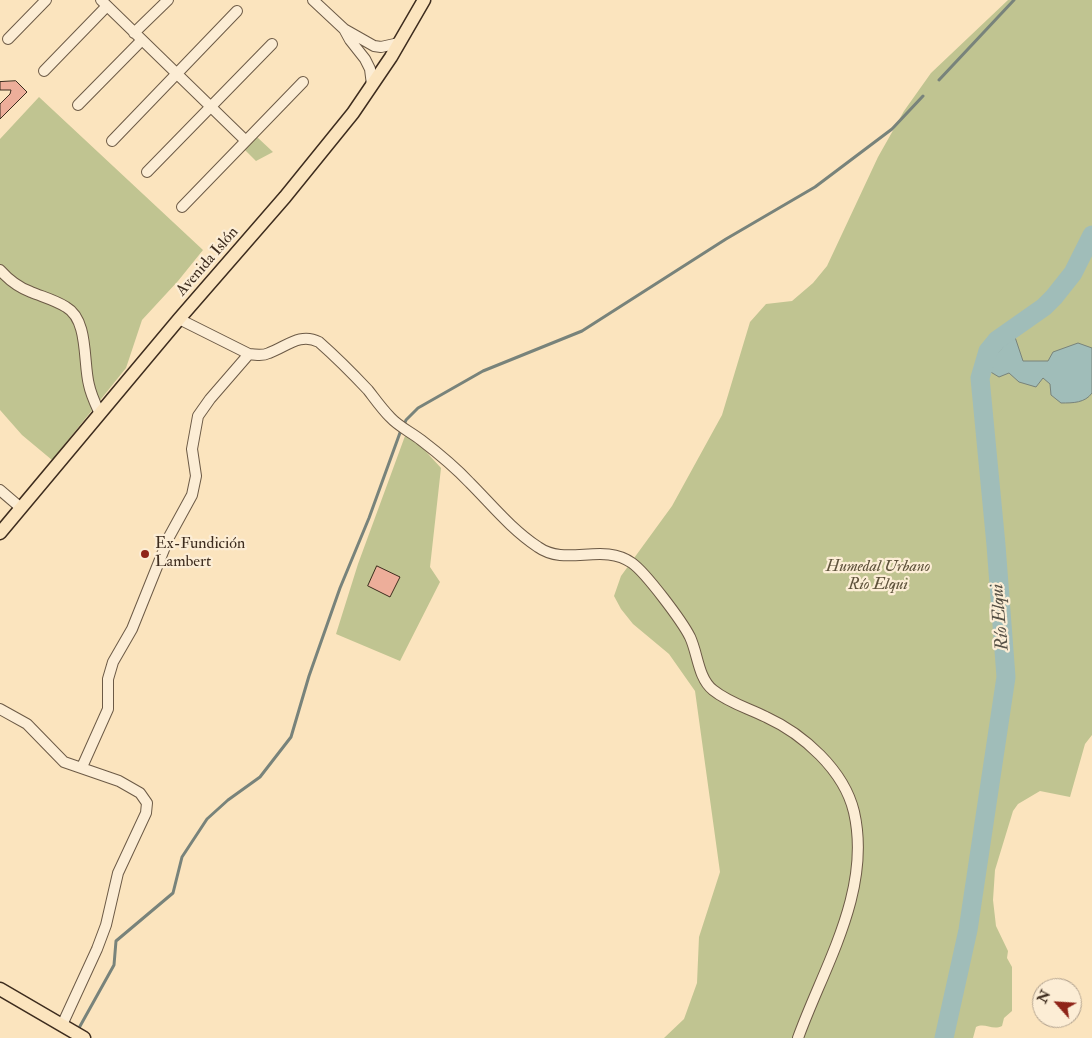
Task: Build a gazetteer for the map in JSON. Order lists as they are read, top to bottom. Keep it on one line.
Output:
{"streets":{"main road":["Avenida Islón"]},"water":["Río Elqui"],"parks":["Humedal Urbano Río Elqui"],"places":["Ex-Fundición Lambert"],"north":"top left"}
